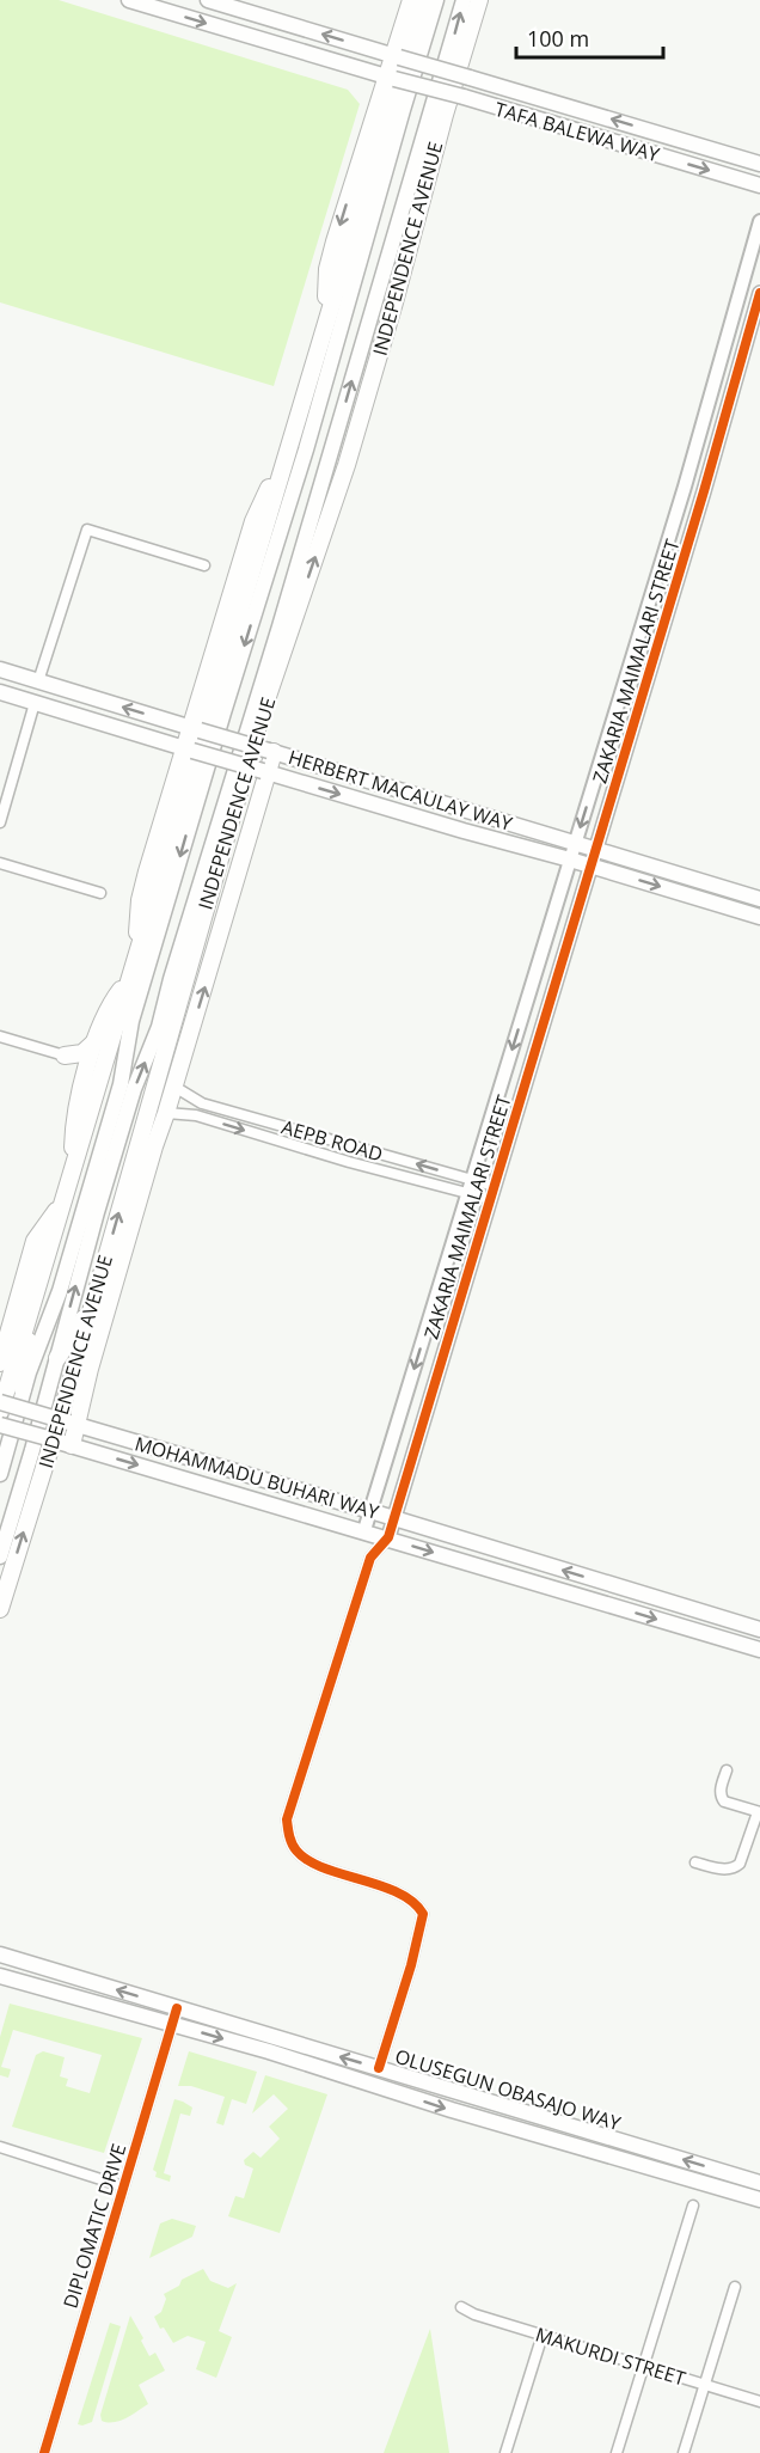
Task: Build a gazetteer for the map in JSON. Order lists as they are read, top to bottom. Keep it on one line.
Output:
{"streets":{"main road":["TAFA BALEWA WAY","INDEPENDENCE AVENUE","HERBERT MACAULAY WAY","MOHAMMADU BUHARI WAY","OLUSEGUN OBASAJO WAY"],"street":["ZAKARIA MAIMALARI STREET","AEPB ROAD","DIPLOMATIC DRIVE","MAKURDI STREET"]},"crossings":[["ZAKARIA MAIMALARI STREET","HERBERT MACAULAY WAY"],["ZAKARIA MAIMALARI STREET","AEPB ROAD"],["ZAKARIA MAIMALARI STREET","MOHAMMADU BUHARI WAY"],["ZAKARIA MAIMALARI STREET","OLUSEGUN OBASAJO WAY"],["OLUSEGUN OBASAJO WAY","DIPLOMATIC DRIVE"]],"scale_bar":"100 m"}
